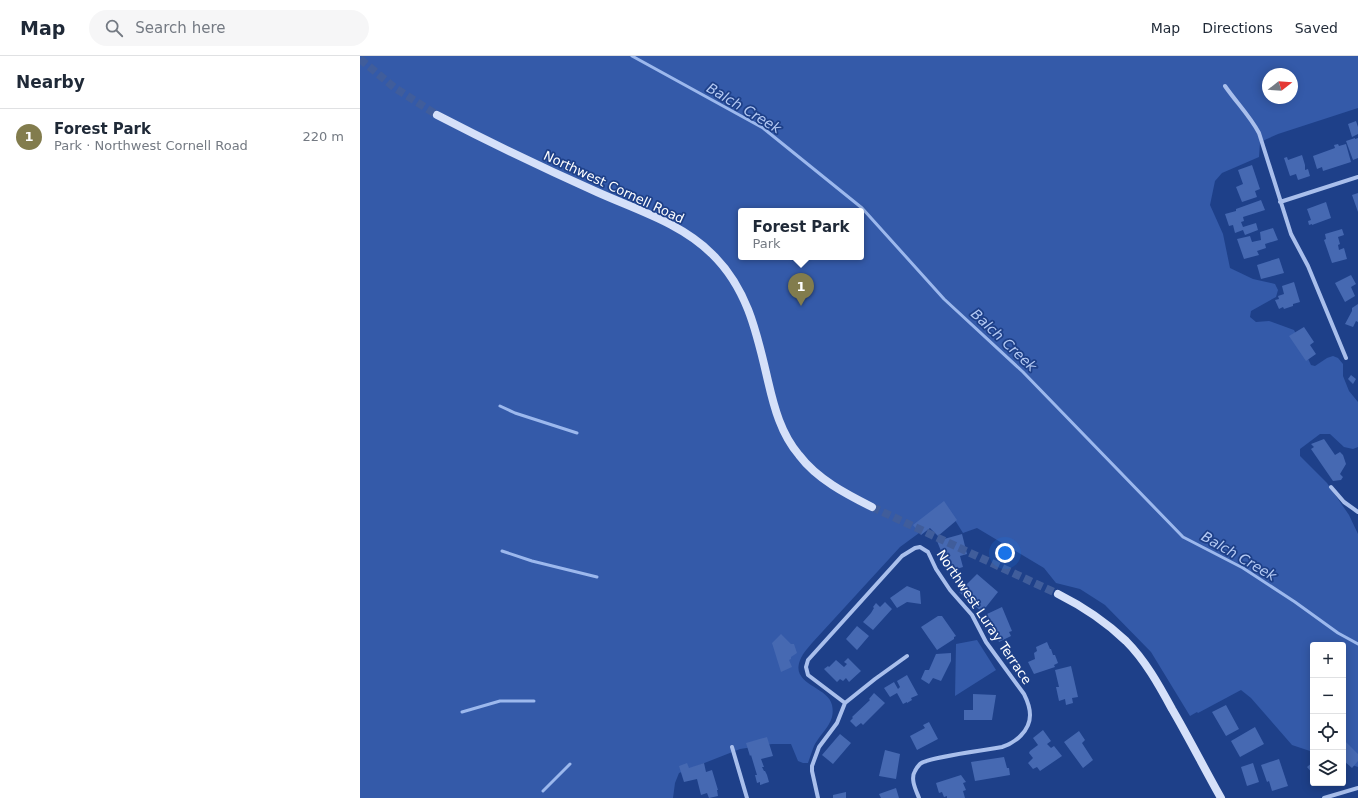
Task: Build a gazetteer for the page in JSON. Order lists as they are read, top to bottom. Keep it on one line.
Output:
{"streets":{"main road":["Northwest Cornell Road"],"street":["Northwest Luray Terrace"]},"water":["Balch Creek"],"north":"right","page":{"header":"Map","search":"Search here","nav":["Map","Directions","Saved"],"heading":"Nearby","list":[{"mark":"1","name":"Forest Park","note":"Park · Northwest Cornell Road","value":"220 m"}],"popup":["Forest Park","Park"],"pins":"1","map_buttons":["+","−"]}}
